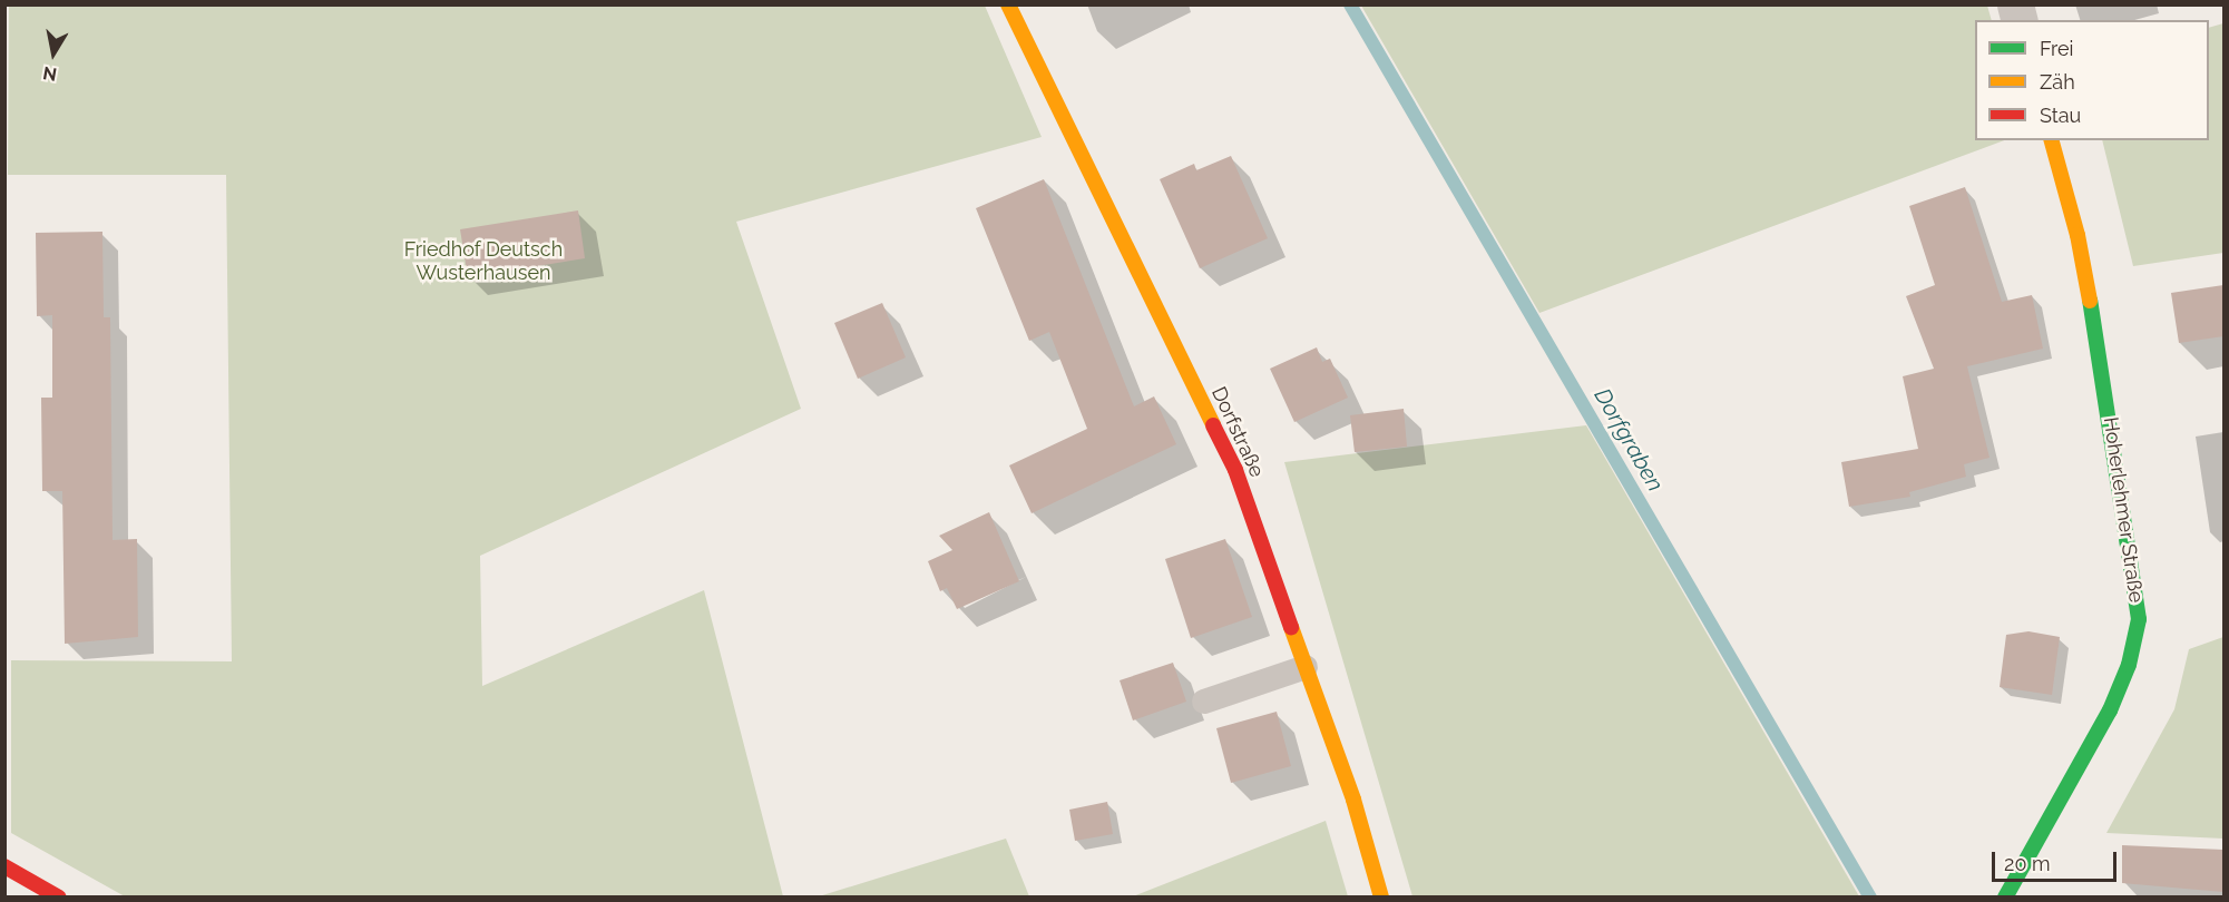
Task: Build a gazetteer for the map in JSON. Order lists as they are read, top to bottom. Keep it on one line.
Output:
{"streets":{"street":["Dorfstraße","Hoherlehmer Straße"]},"water":["Dorfgraben"],"parks":["Friedhof Deutsch Wusterhausen"],"legend":["Frei","Zäh","Stau"],"scale_bar":"20 m","north":"bottom"}
